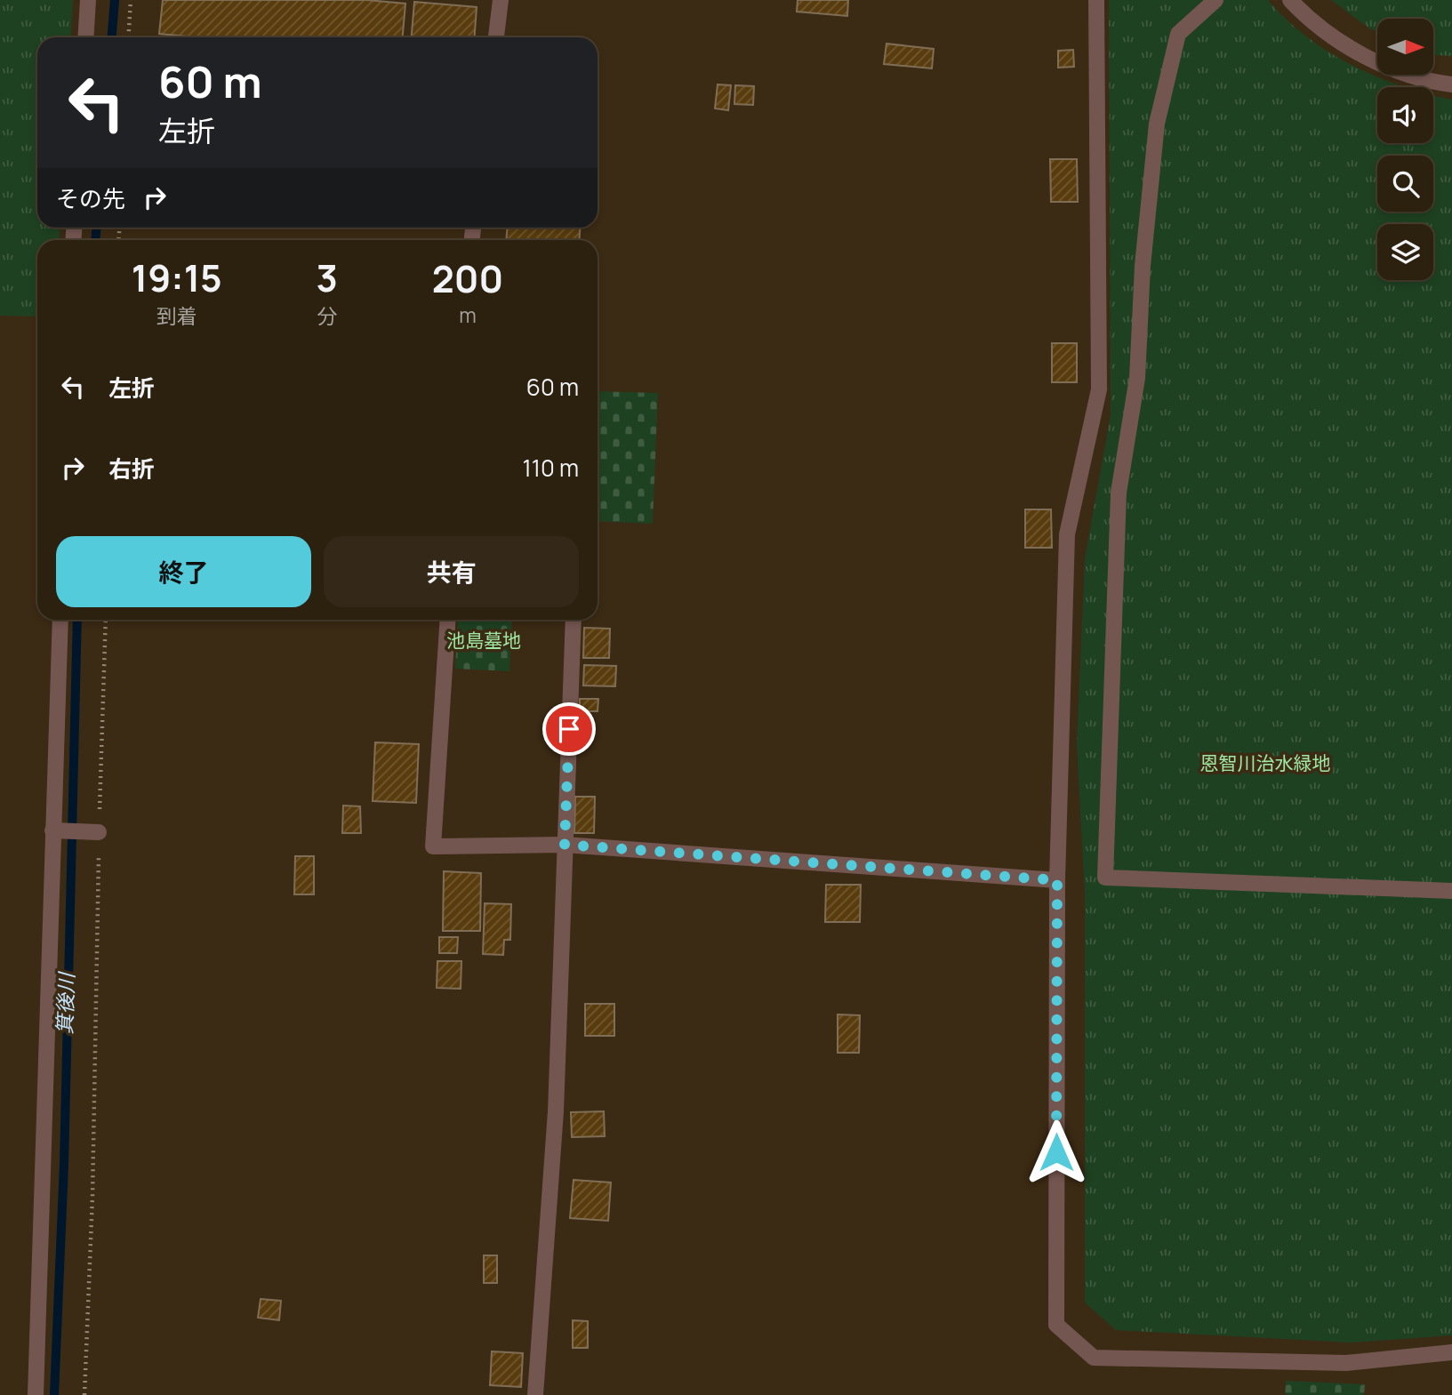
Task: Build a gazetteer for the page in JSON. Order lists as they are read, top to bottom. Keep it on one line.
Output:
{"water":["箕後川"],"parks":["池島墓地","恩智川治水緑地"],"north":"right","page":{"turn":["60 m","左折"],"then":"その先","eta":["19:15","到着","3","分","200","m"],"list":[{"name":"左折","value":"60 m"},{"name":"右折","value":"110 m"}],"buttons":["終了","共有"]}}
